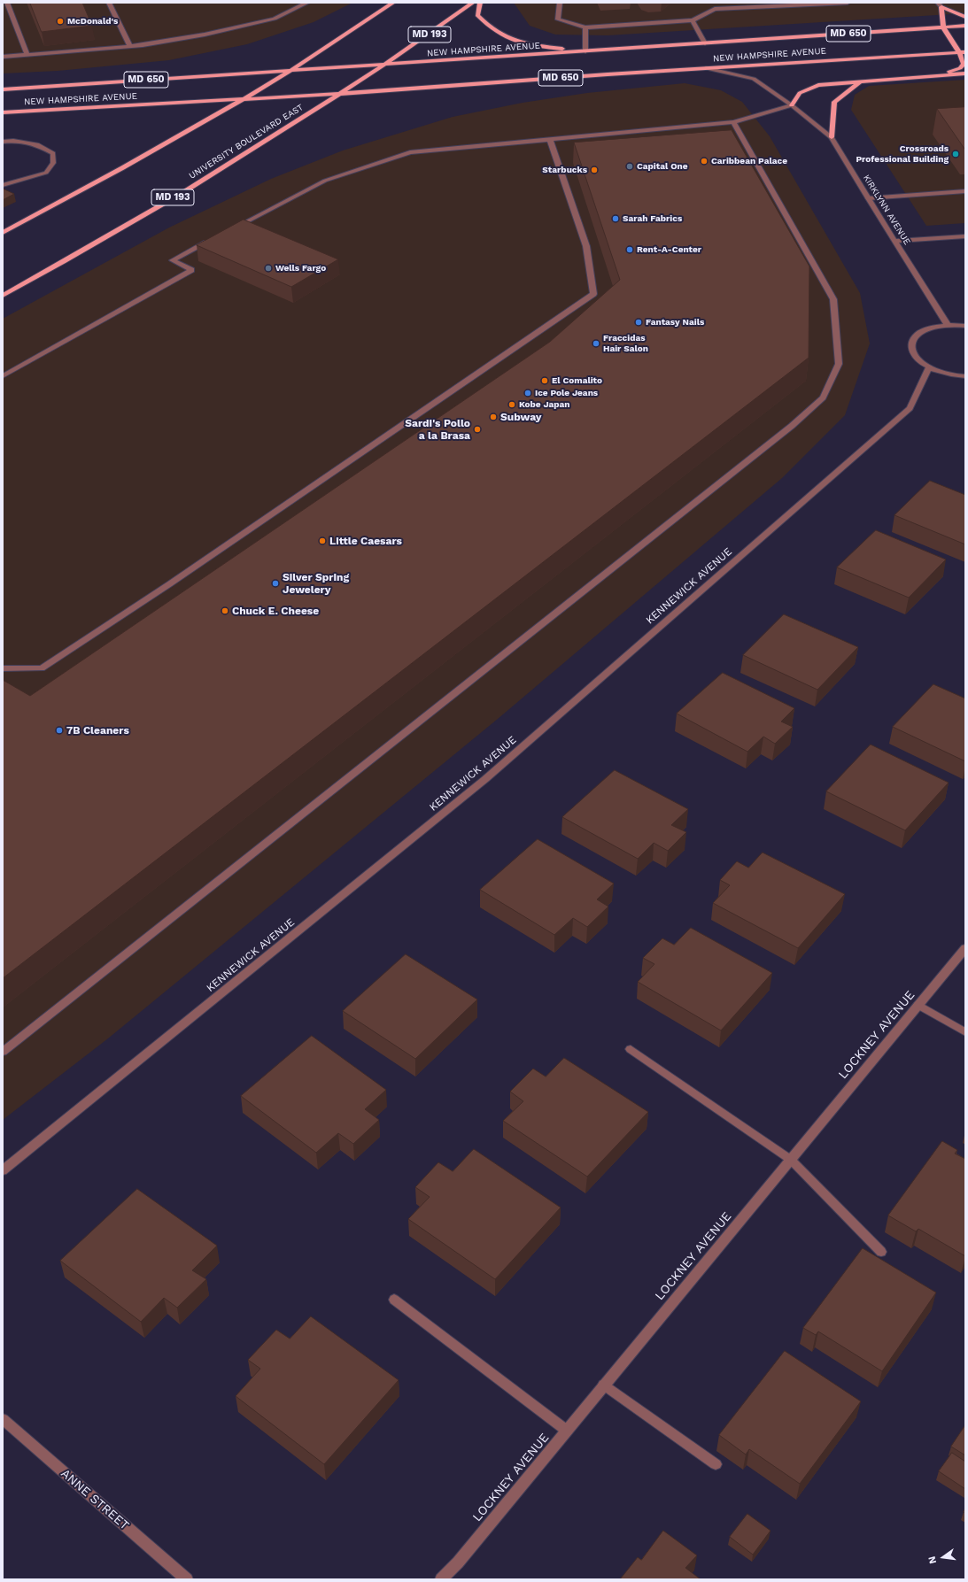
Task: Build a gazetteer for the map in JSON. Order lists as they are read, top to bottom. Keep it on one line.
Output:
{"streets":{"main road":["MD 650","MD 193","NEW HAMPSHIRE AVENUE","UNIVERSITY BOULEVARD EAST"],"street":["KIRKLYNN AVENUE","KENNEWICK AVENUE","LOCKNEY AVENUE","ANNE STREET"]},"crossings":[["NEW HAMPSHIRE AVENUE","UNIVERSITY BOULEVARD EAST"],["NEW HAMPSHIRE AVENUE","KIRKLYNN AVENUE"]],"places":["McDonald's","Crossroads Professional Building","Caribbean Palace","Capital One","Starbucks","Sarah Fabrics","Rent-A-Center","Wells Fargo","Fantasy Nails","Fraccidas Hair Salon","El Comalito","Ice Pole Jeans","Kobe Japan","Subway","Sardi's Pollo a la Brasa","Little Caesars","Silver Spring Jewelery","Chuck E. Cheese","7B Cleaners"],"north":"left"}
